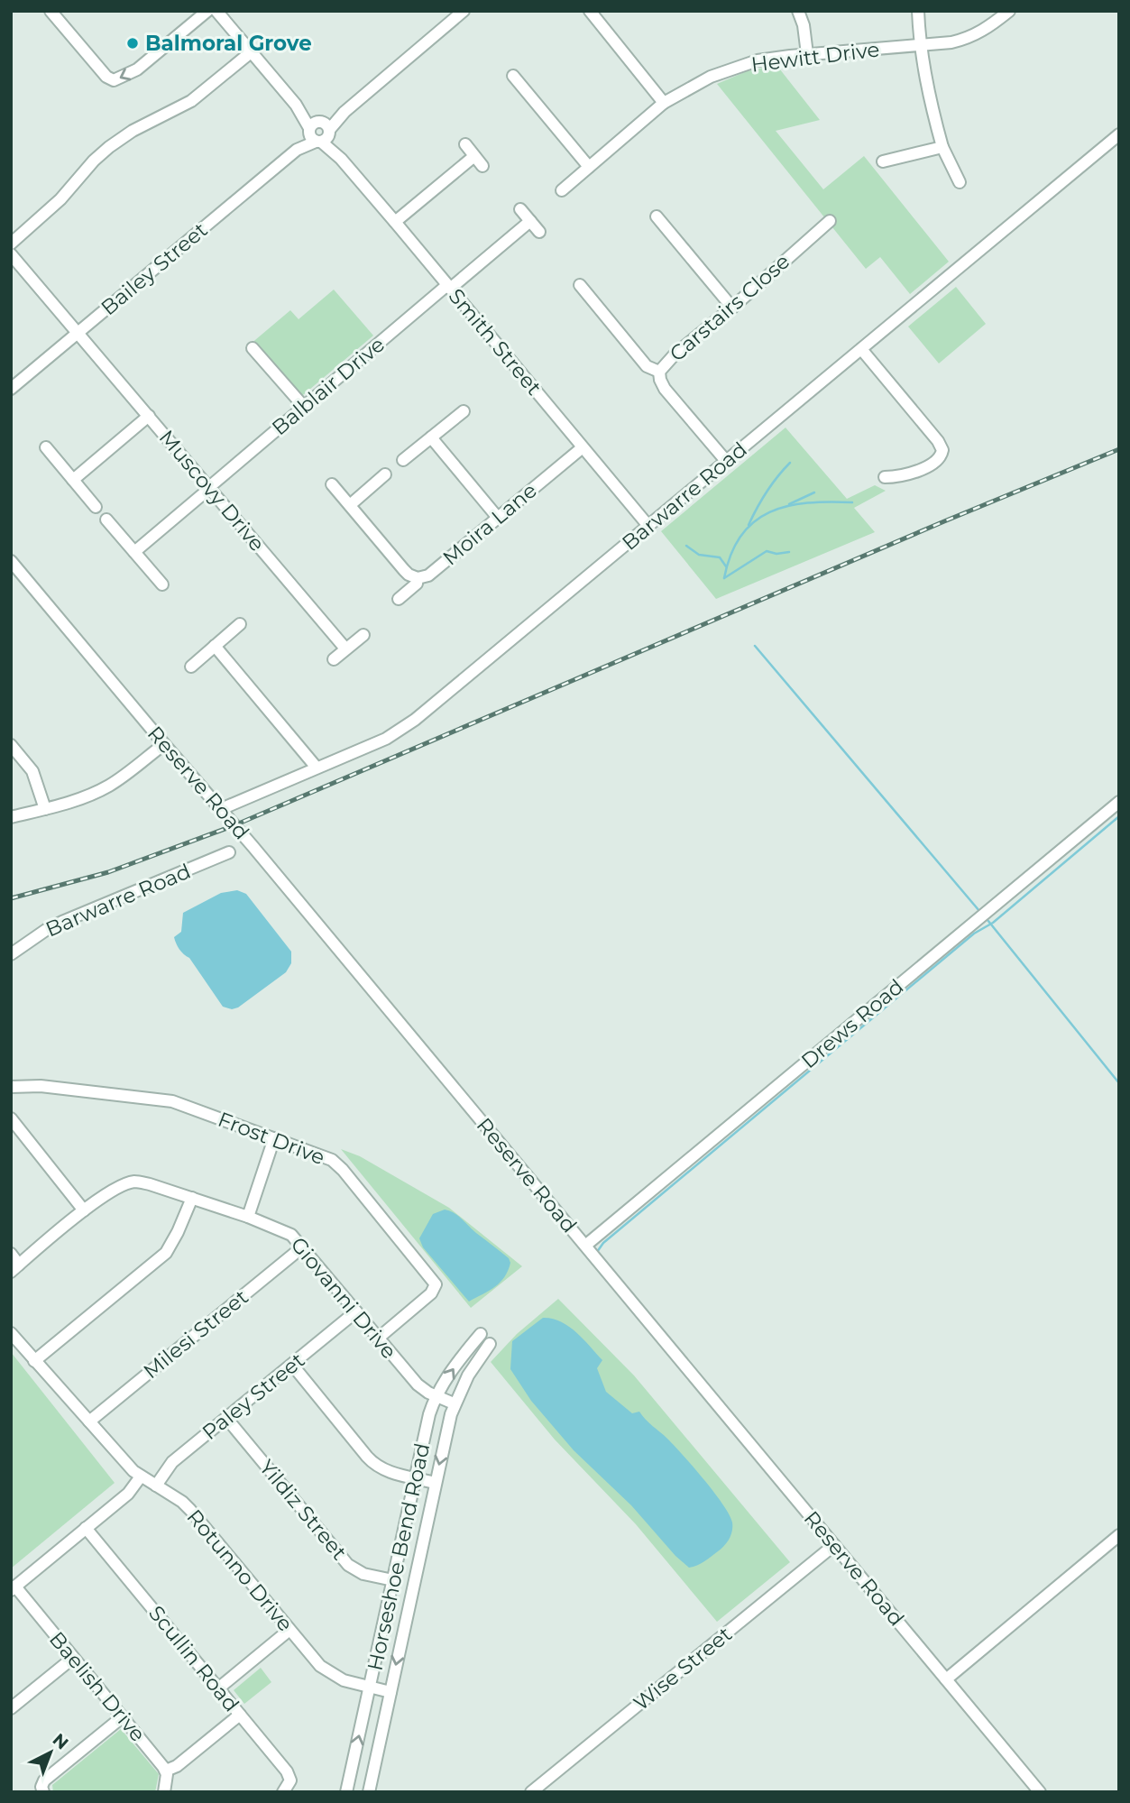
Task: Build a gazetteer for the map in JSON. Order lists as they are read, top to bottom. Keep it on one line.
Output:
{"streets":{"street":["Hewitt Drive","Bailey Street","Carstairs Close","Smith Street","Balblair Drive","Muscovy Drive","Barwarre Road","Moira Lane","Reserve Road","Drews Road","Frost Drive","Giovanni Drive","Milesi Street","Paley Street","Yildiz Street","Horseshoe Bend Road","Rotunno Drive","Scullin Road","Wise Street","Baelish Drive"]},"crossings":[["Bailey Street","Smith Street"],["Bailey Street","Muscovy Drive"],["Carstairs Close","Barwarre Road"],["Smith Street","Balblair Drive"],["Smith Street","Barwarre Road"],["Smith Street","Moira Lane"],["Balblair Drive","Muscovy Drive"],["Barwarre Road","Reserve Road"],["Reserve Road","Drews Road"],["Reserve Road","Wise Street"],["Frost Drive","Giovanni Drive"],["Giovanni Drive","Milesi Street"],["Giovanni Drive","Paley Street"],["Giovanni Drive","Horseshoe Bend Road"],["Milesi Street","Rotunno Drive"],["Paley Street","Yildiz Street"],["Paley Street","Rotunno Drive"],["Yildiz Street","Horseshoe Bend Road"],["Horseshoe Bend Road","Rotunno Drive"]],"places":["Balmoral Grove"],"north":"top right"}
